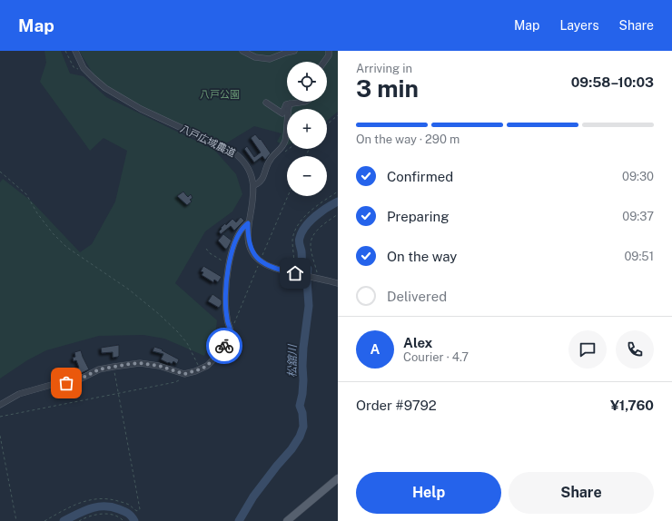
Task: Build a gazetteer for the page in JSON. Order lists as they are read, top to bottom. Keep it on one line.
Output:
{"streets":{"street":["八戸広域農道"]},"water":["松舘川"],"parks":["八戸公園"],"page":{"header":"Map","nav":["Map","Layers","Share"],"heading":["3 min","Arriving in","09:58–10:03"],"panel":["Alex","Courier · 4.7","Order #9792","¥1,760"],"map_buttons":["+","−"],"bar":"On the way · 290 m","list":[["Confirmed","09:30"],["Preparing","09:37"],["On the way","09:51"],"Delivered"],"round":"A","buttons":["Help","Share"]}}
